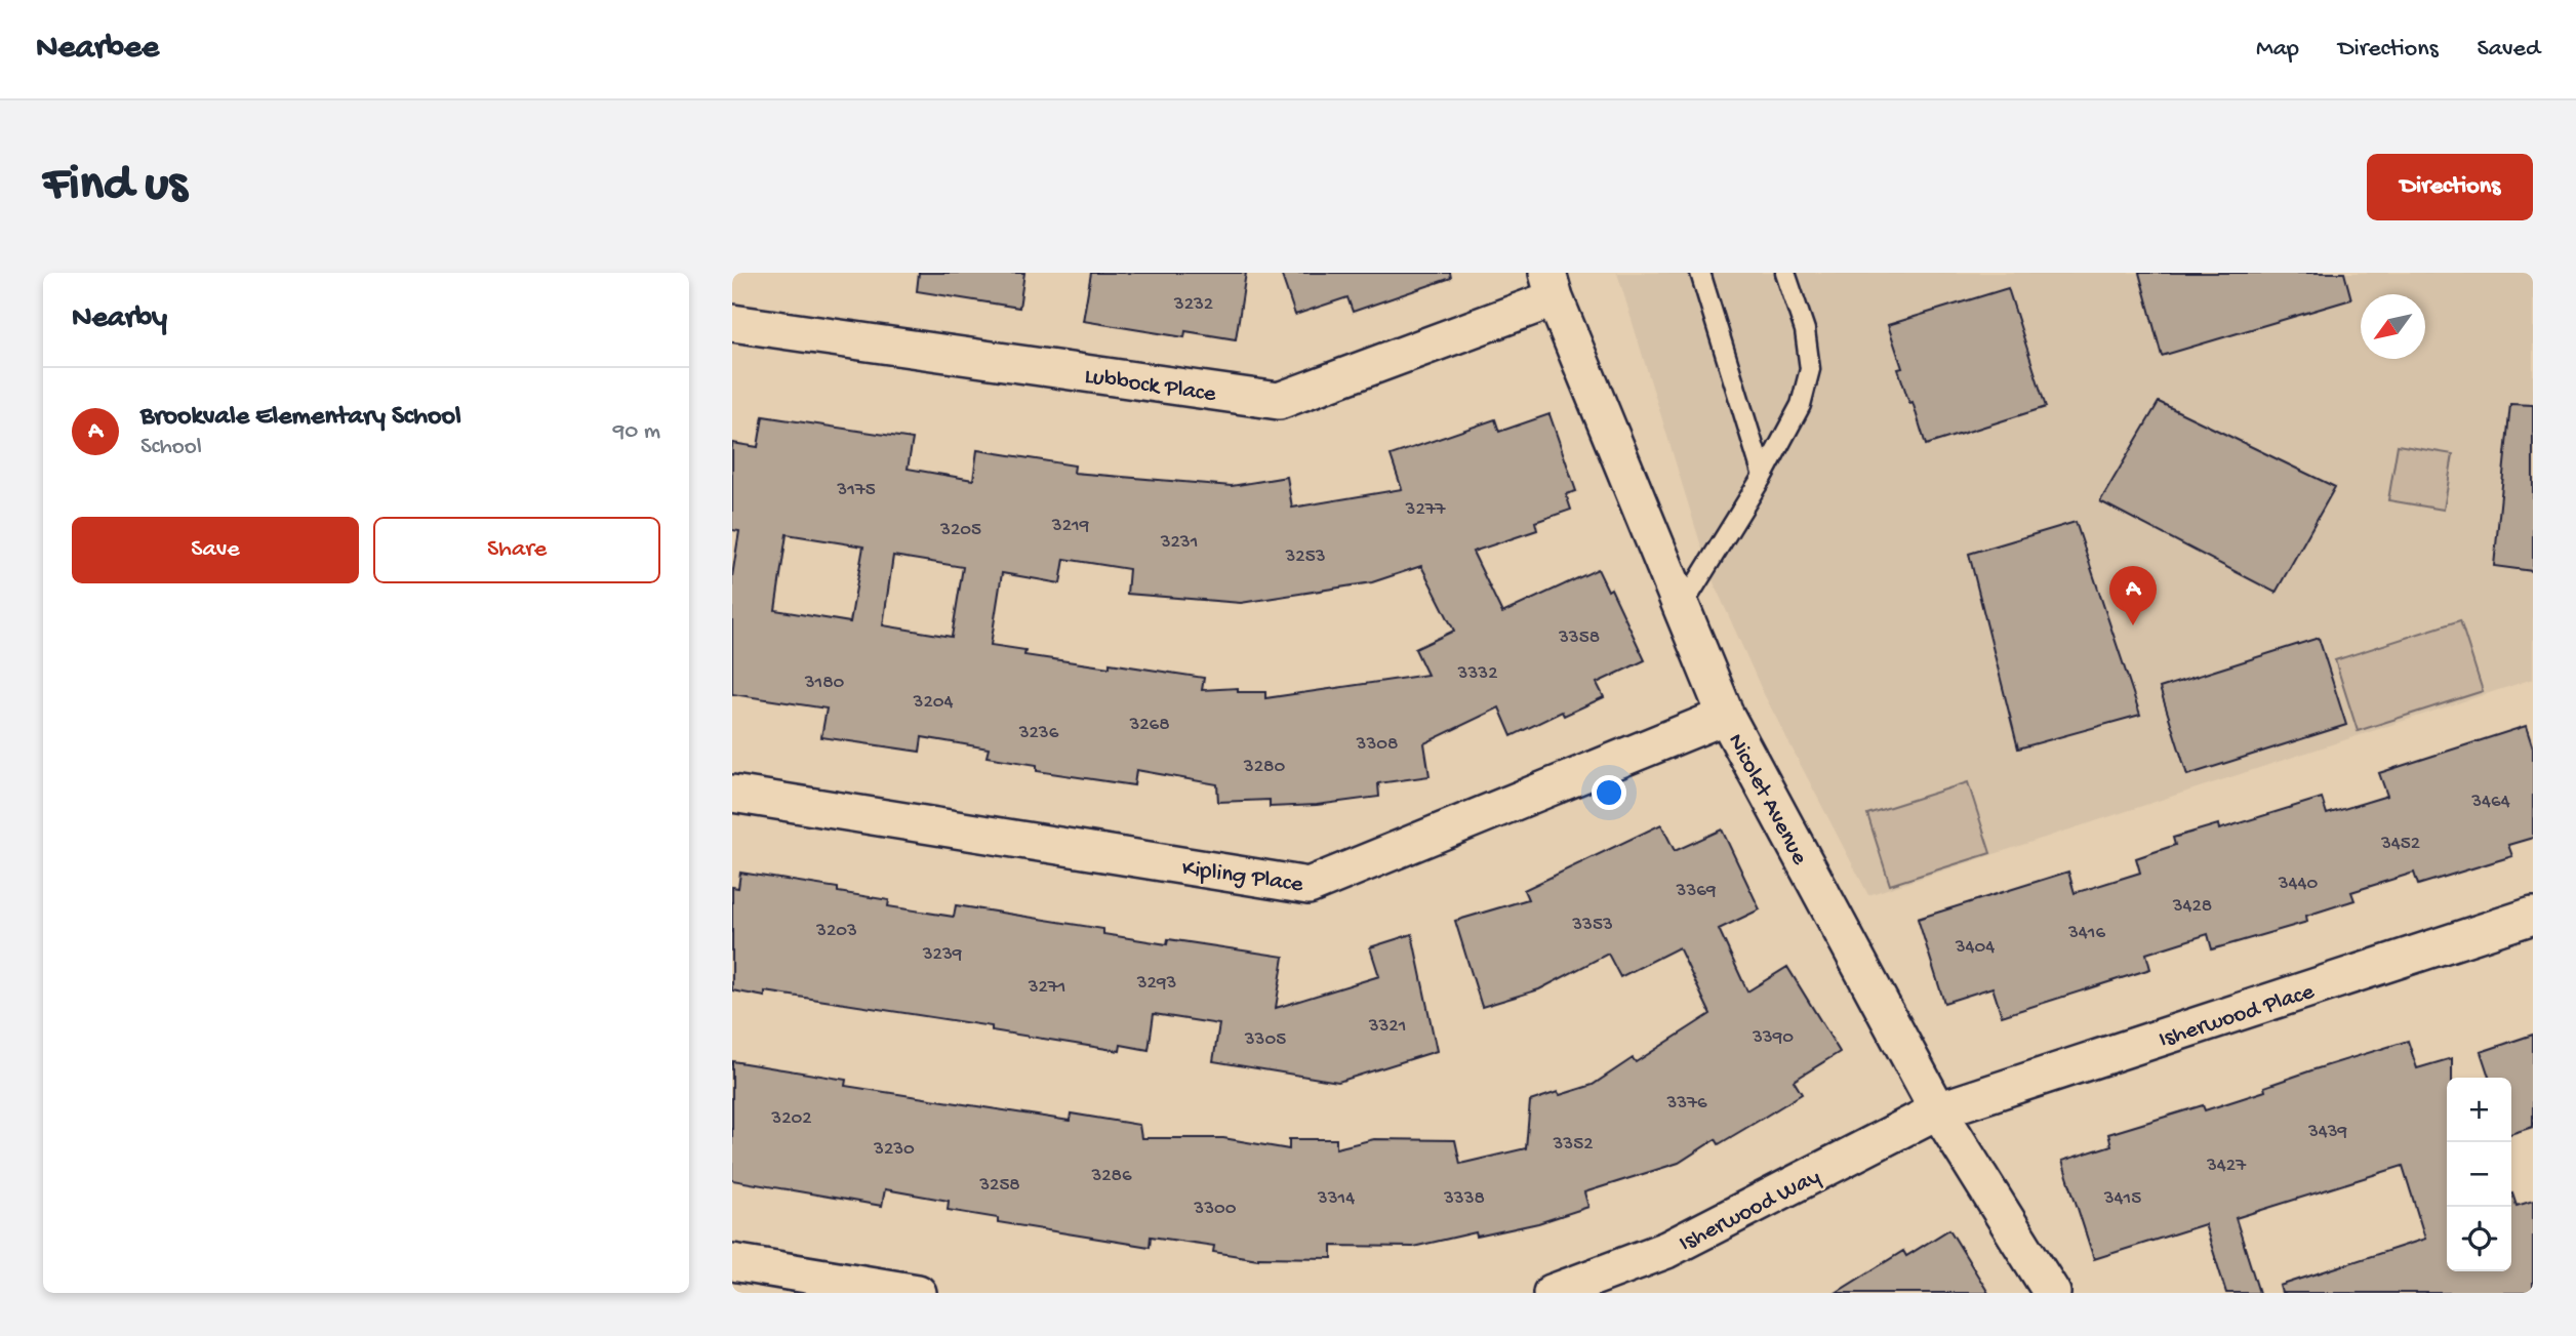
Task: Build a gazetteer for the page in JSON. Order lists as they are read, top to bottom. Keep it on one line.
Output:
{"streets":{"street":["Lubbock Place","Nicolet Avenue","Kipling Place","Isherwood Place","Isherwood Way"]},"crossings":[["Lubbock Place","Nicolet Avenue"],["Nicolet Avenue","Kipling Place"],["Nicolet Avenue","Isherwood Place"],["Nicolet Avenue","Isherwood Way"],["Isherwood Place","Isherwood Way"]],"house_numbers":["3232","3175","3277","3219","3205","3231","3253","3358","3332","3180","3204","3268","3236","3308","3280","3464","3452","3440","3369","3428","3353","3203","3416","3404","3239","3293","3271","3321","3390","3305","3376","3202","3439","3352","3230","3427","3286","3258","3314","3338","3415","3300"],"north":"bottom left","page":{"header":"Nearbee","nav":["Map","Directions","Saved"],"buttons":["Directions",["Save","Share"]],"title":"Find us","heading":"Nearby","list":[{"mark":"A","name":"Brookvale Elementary School","note":"School","value":"90 m"}],"pins":"A","map_buttons":["+","−"]}}
